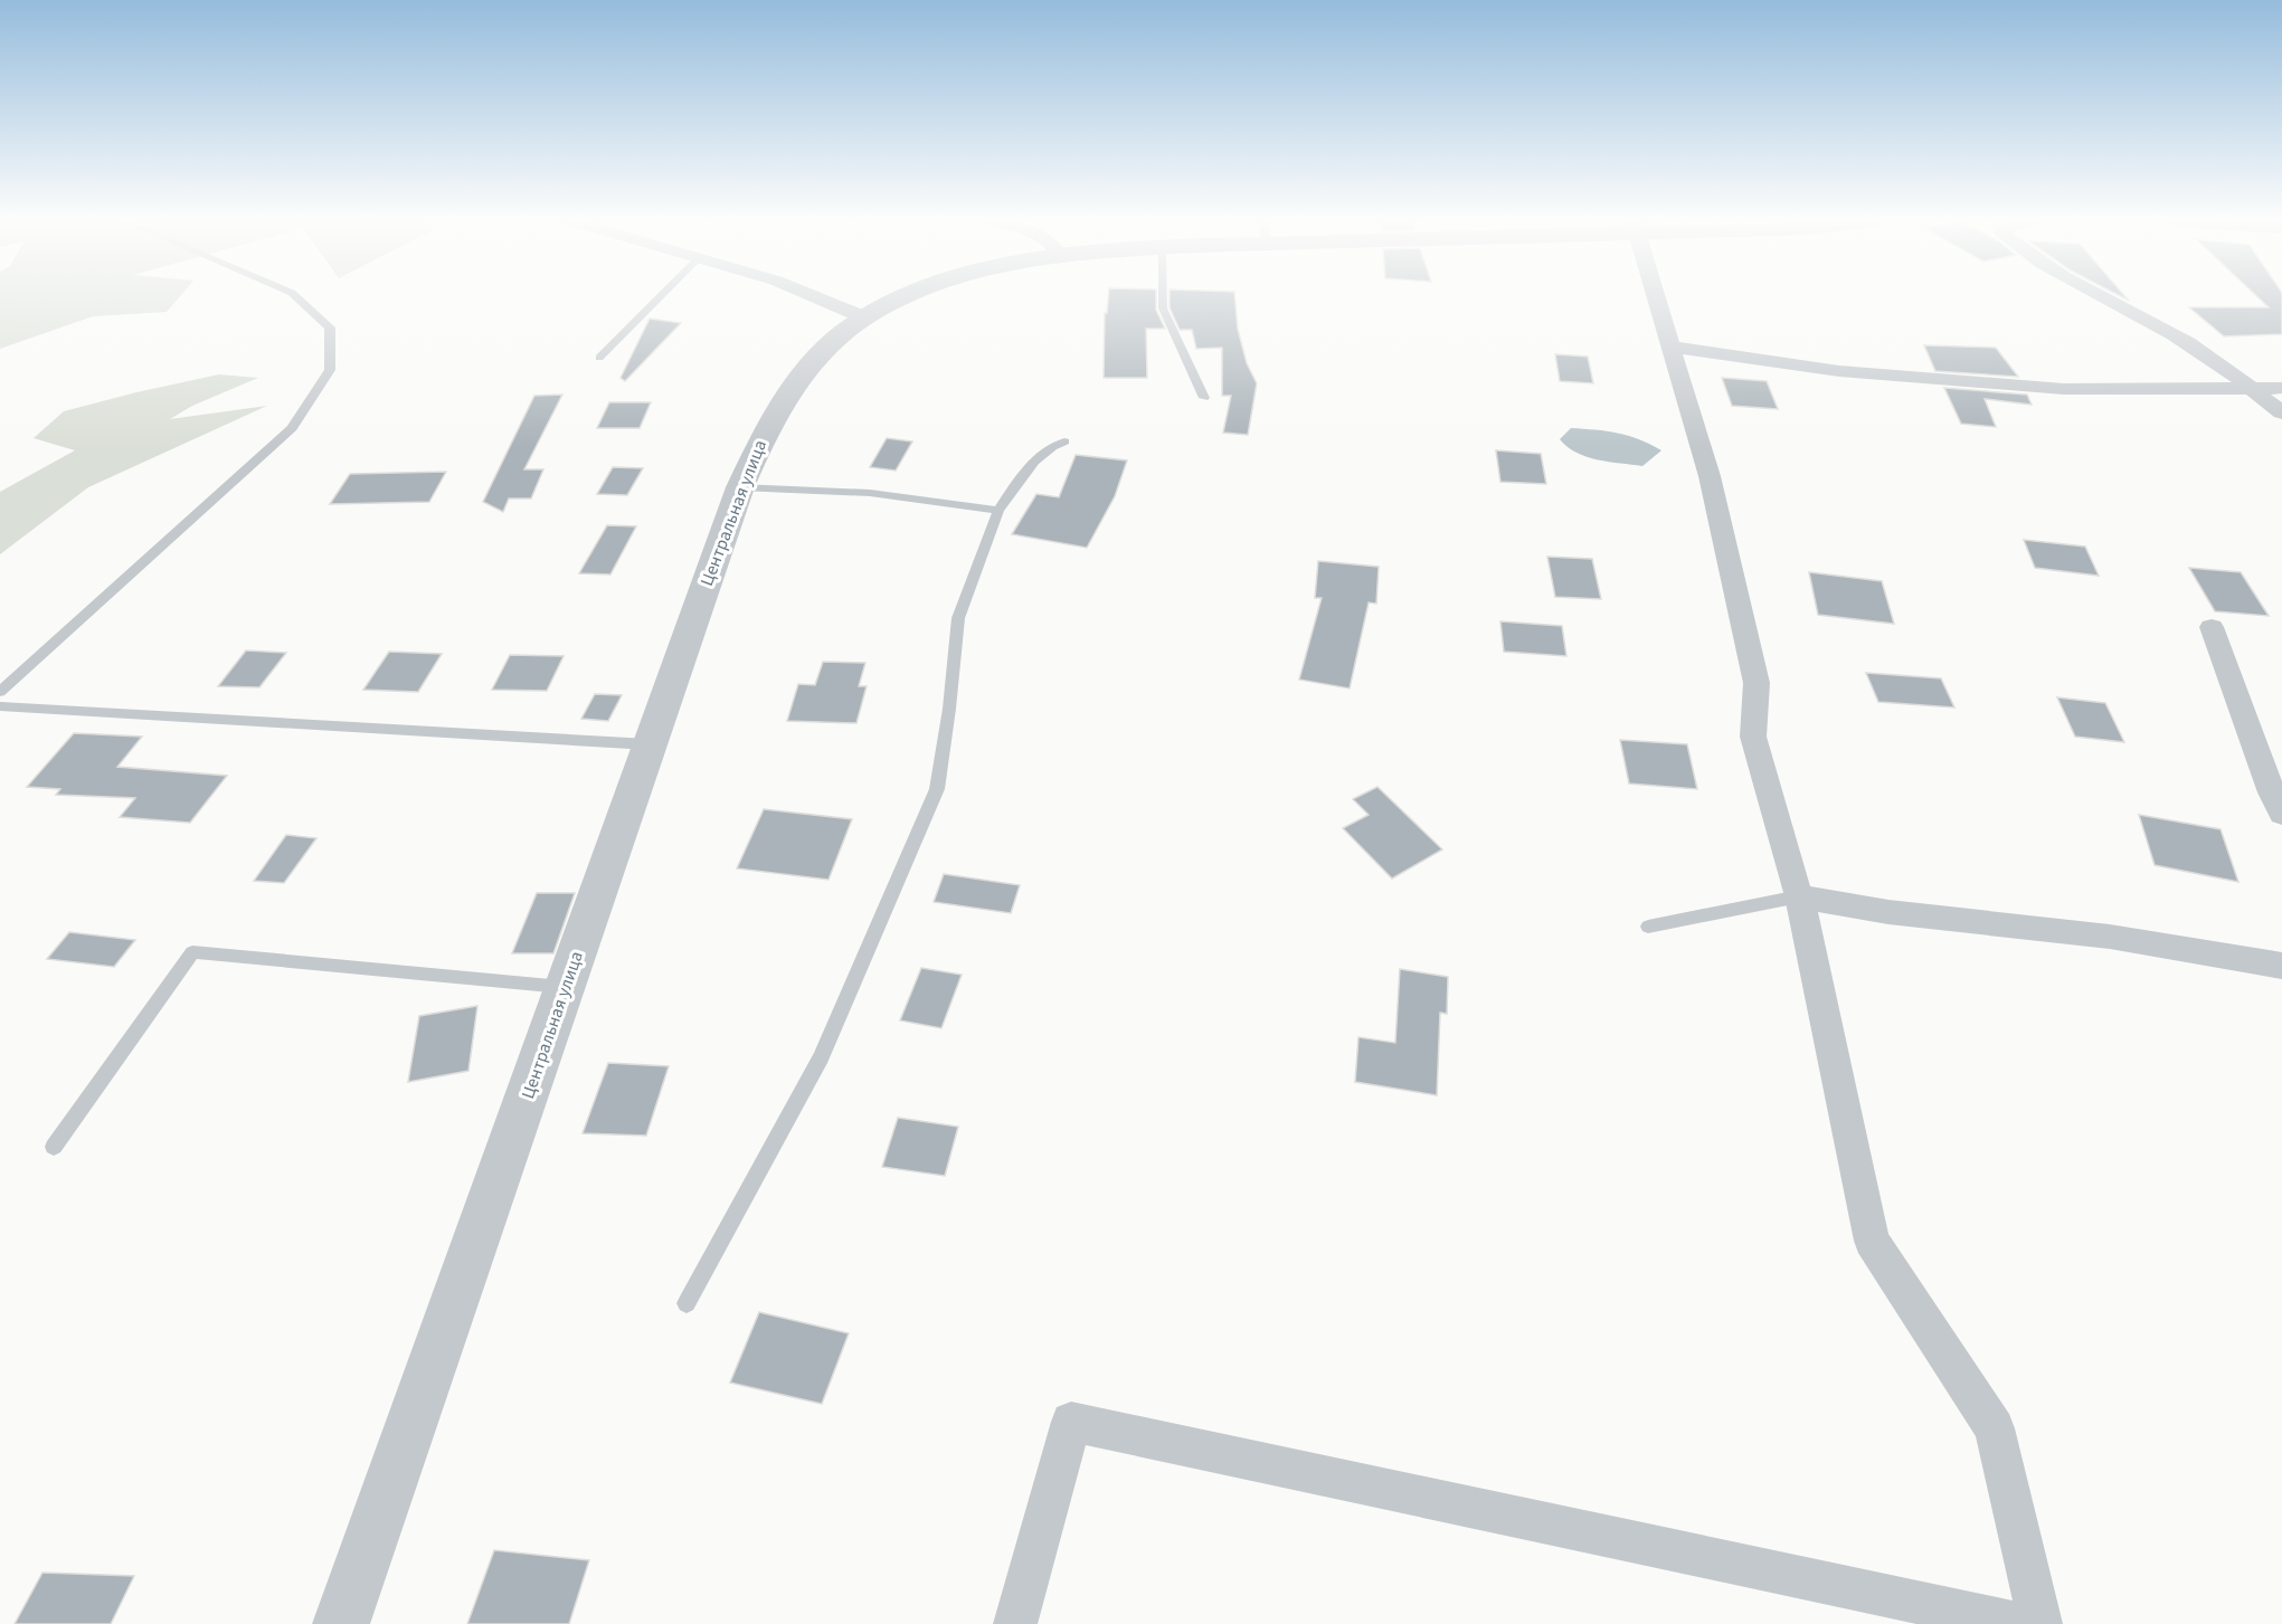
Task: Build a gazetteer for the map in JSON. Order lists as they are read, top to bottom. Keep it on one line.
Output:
{"streets":{"street":["Центральная улица"]}}
